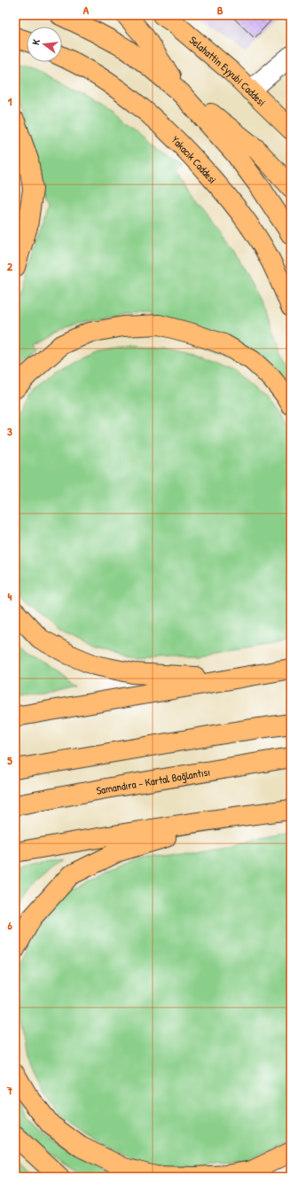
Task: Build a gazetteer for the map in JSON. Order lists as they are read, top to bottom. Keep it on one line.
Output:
{"streets":{"main road":["Selahattin Eyyubi Caddesi","Yakacık Caddesi","Samandıra - Kartal Bağlantısı"]},"north":"left","grid":{"columns":["A","B"],"rows":["1","2","3","4","5","6","7"]}}
